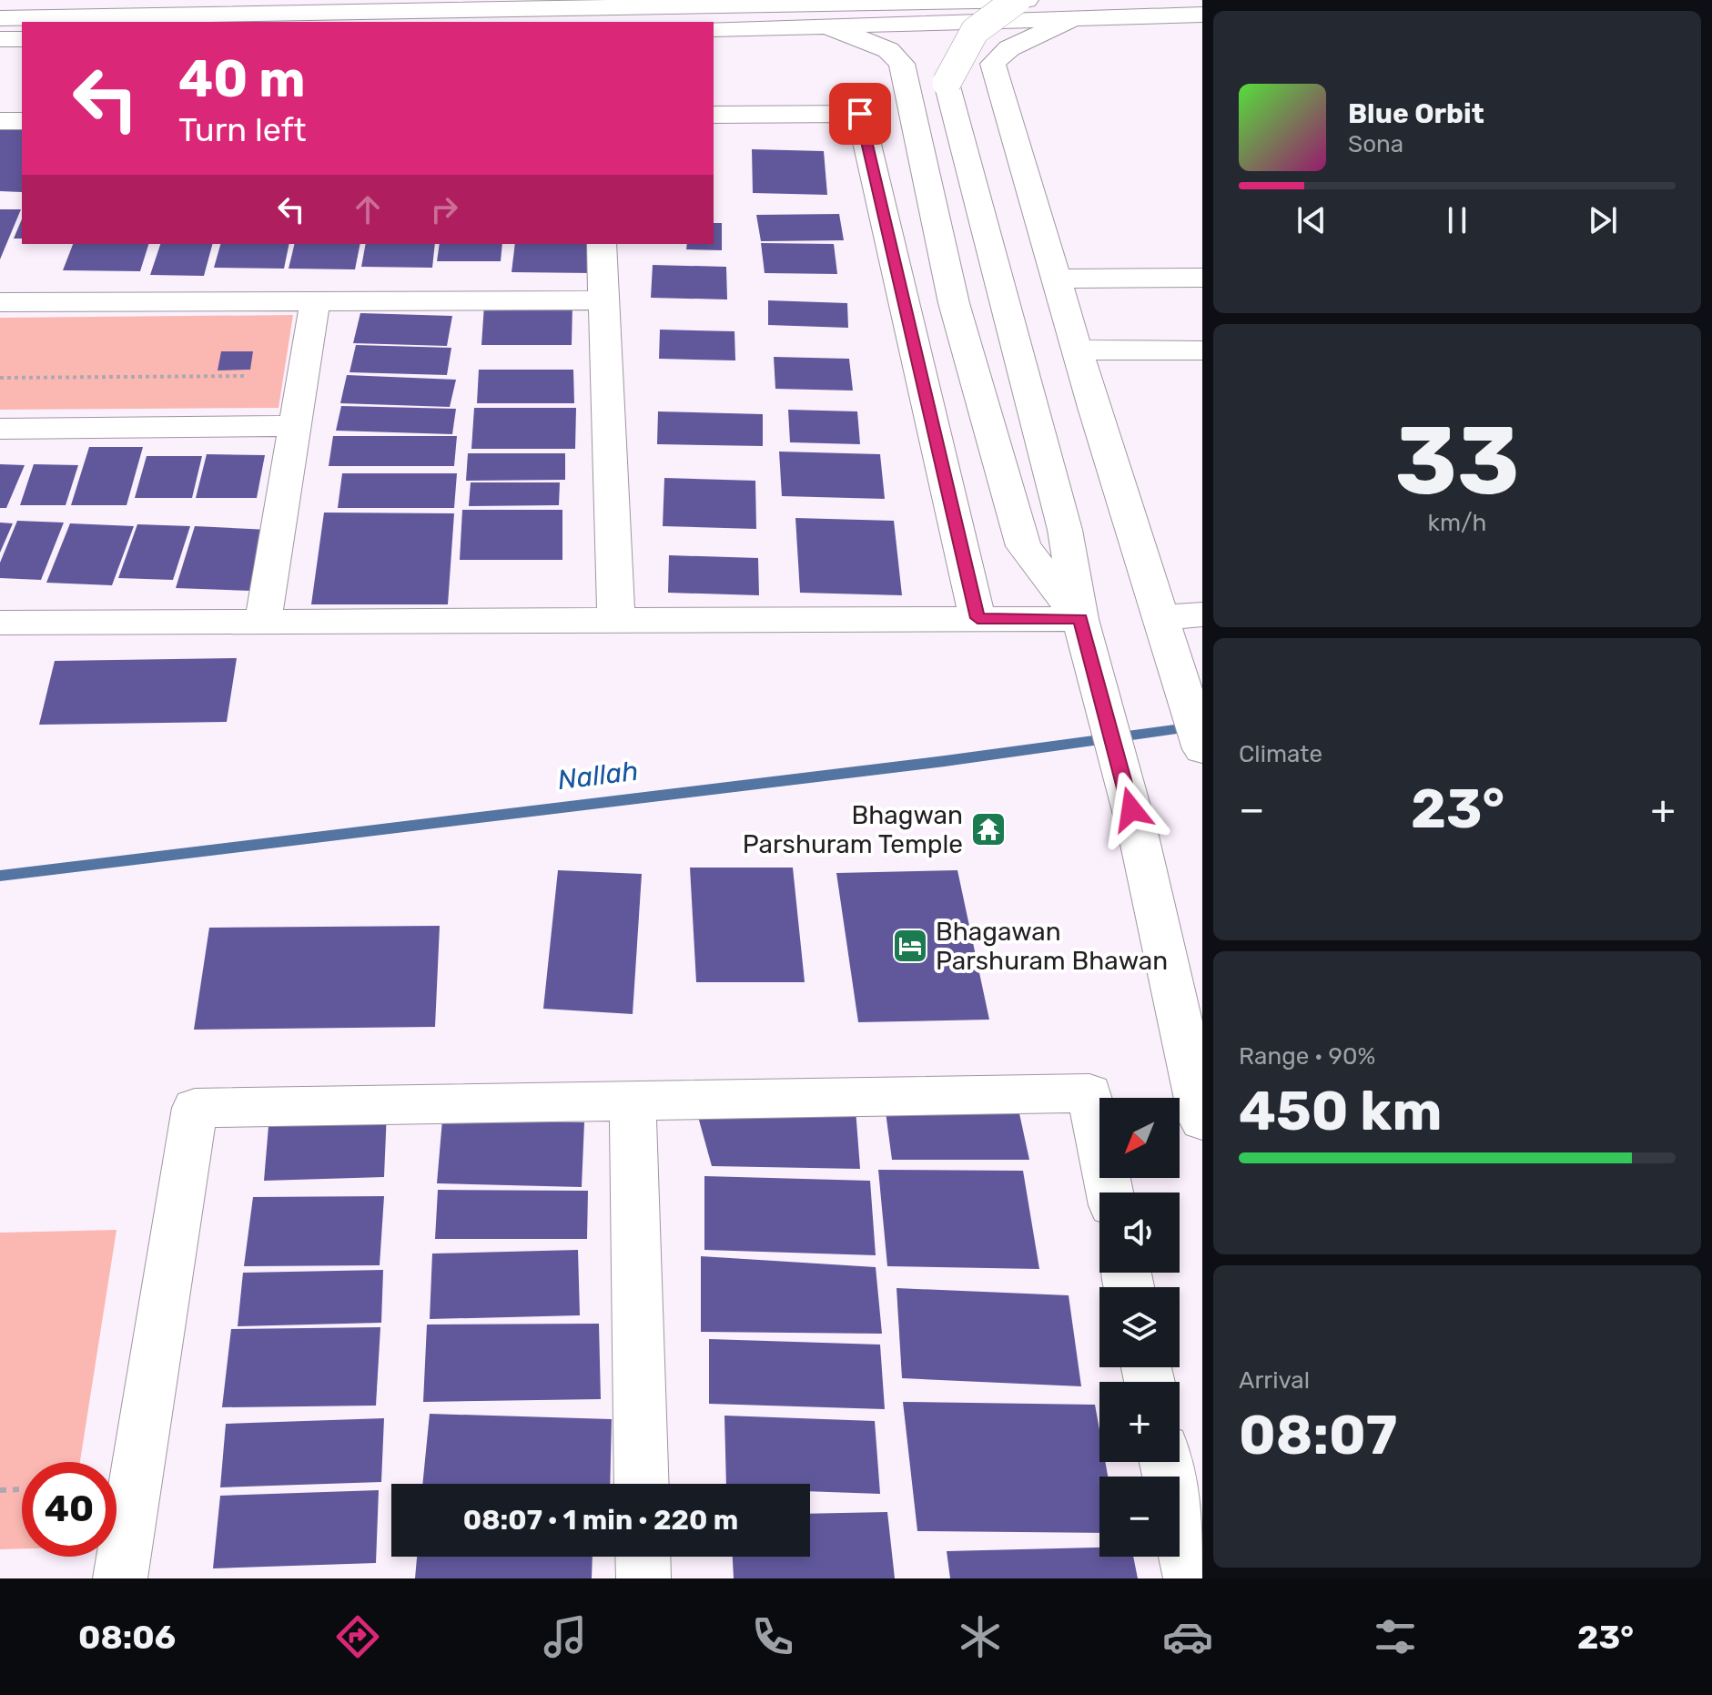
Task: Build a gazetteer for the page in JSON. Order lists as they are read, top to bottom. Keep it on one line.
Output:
{"water":["Nallah"],"places":{"temple":["Bhagwan Parshuram Temple"],"hotel":["Bhagawan Parshuram Bhawan"]},"north":"bottom left","page":{"turn":["40 m","Turn left"],"song":["Blue Orbit","Sona"],"tile":[["33","km/h"],"Climate",["Range · 90%","450 km"],["Arrival","08:07"]],"heat":["−","23°","+"],"map_buttons":["+","−"],"limit":"40","trip":"08:07 · 1 min · 220 m","tabs":["08:06","23°"]}}
